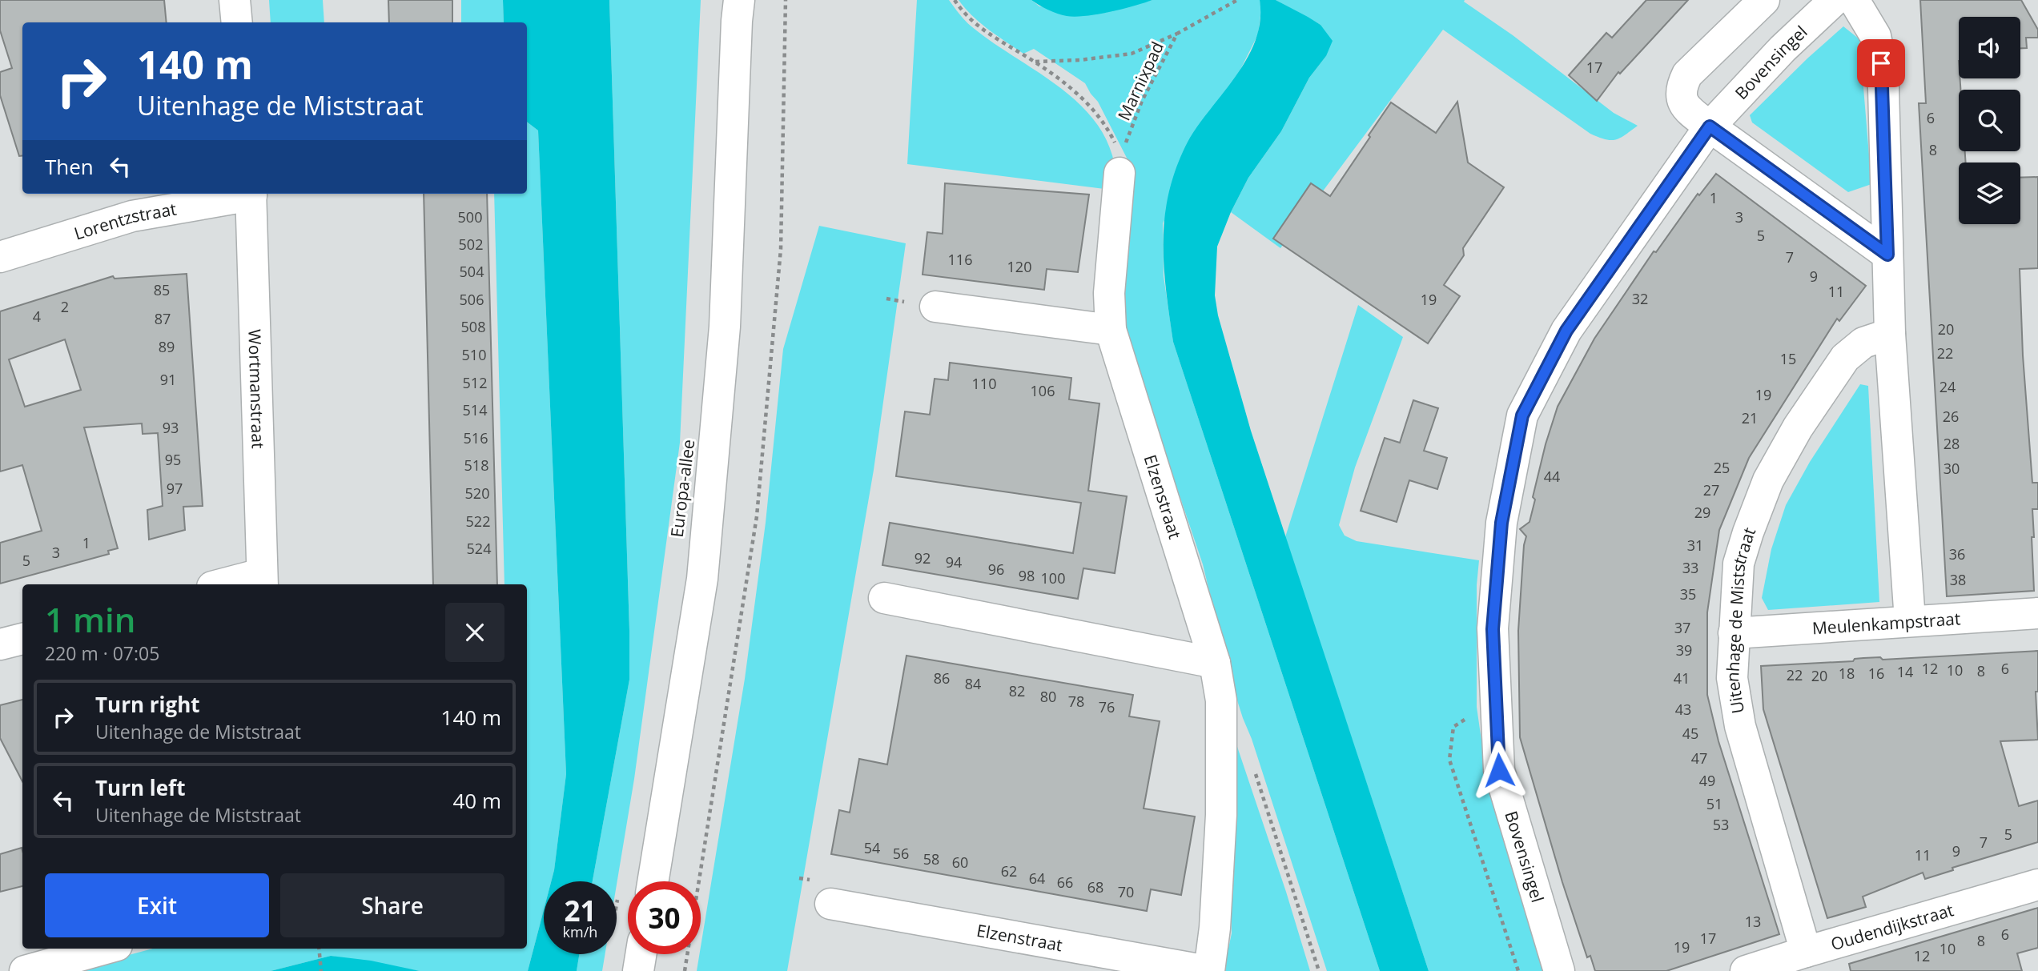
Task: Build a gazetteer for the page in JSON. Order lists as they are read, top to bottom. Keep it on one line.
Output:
{"streets":{"street":["Bovensingel","Lorentzstraat","Wortmanstraat","Europa-allee","Elzenstraat","Uitenhage de Miststraat","Meulenkampstraat","Oudendijkstraat"],"path":["Marnixpad"]},"crossings":[["Marnixpad","Elzenstraat"],["Uitenhage de Miststraat","Meulenkampstraat"],["Uitenhage de Miststraat","Oudendijkstraat"]],"house_numbers":["17","6","8","1","500","3","5","502","7","116","120","504","9","85","11","32","506","19","2","4","87","508","20","89","22","510","15","91","512","110","24","106","19","514","26","21","93","516","28","95","518","25","30","44","97","27","520","29","522","1","31","524","3","36","92","5","94","33","96","98","100","38","35","37","39","12","6","10","8","14","18","16","22","20","86","41","84","82","80","78","76","43","45","47","49","51","53","5","7","54","9","56","11","58","60","62","64","66","68","70","13","6","17","8","19","10","12"],"page":{"turn":["140 m","Uitenhage de Miststraat"],"then":"Then","heading":["1 min","220 m · 07:05"],"list":[{"name":"Turn right","note":"Uitenhage de Miststraat","value":"140 m"},{"name":"Turn left","note":"Uitenhage de Miststraat","value":"40 m"}],"buttons":["Exit","Share"],"speed":"21 km/h","limit":"30"}}
